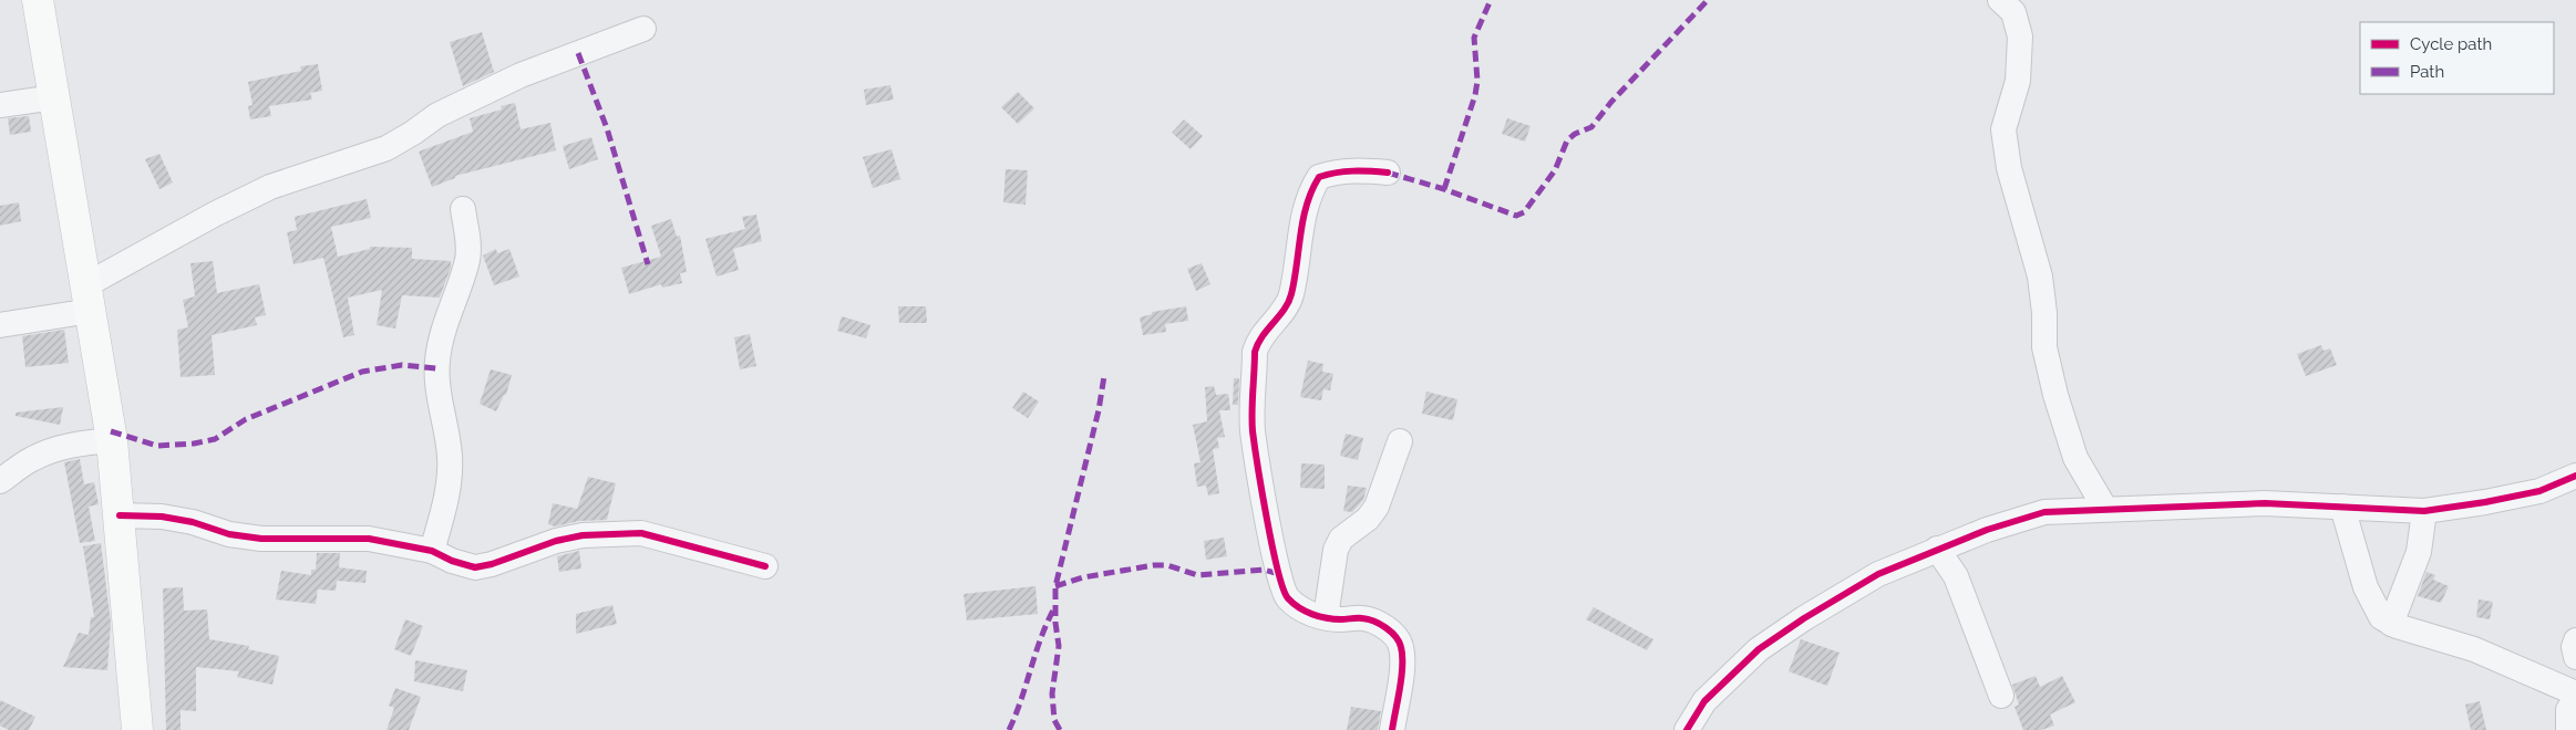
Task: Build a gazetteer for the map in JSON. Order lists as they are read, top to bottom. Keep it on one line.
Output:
{"legend":["Cycle path","Path"]}
